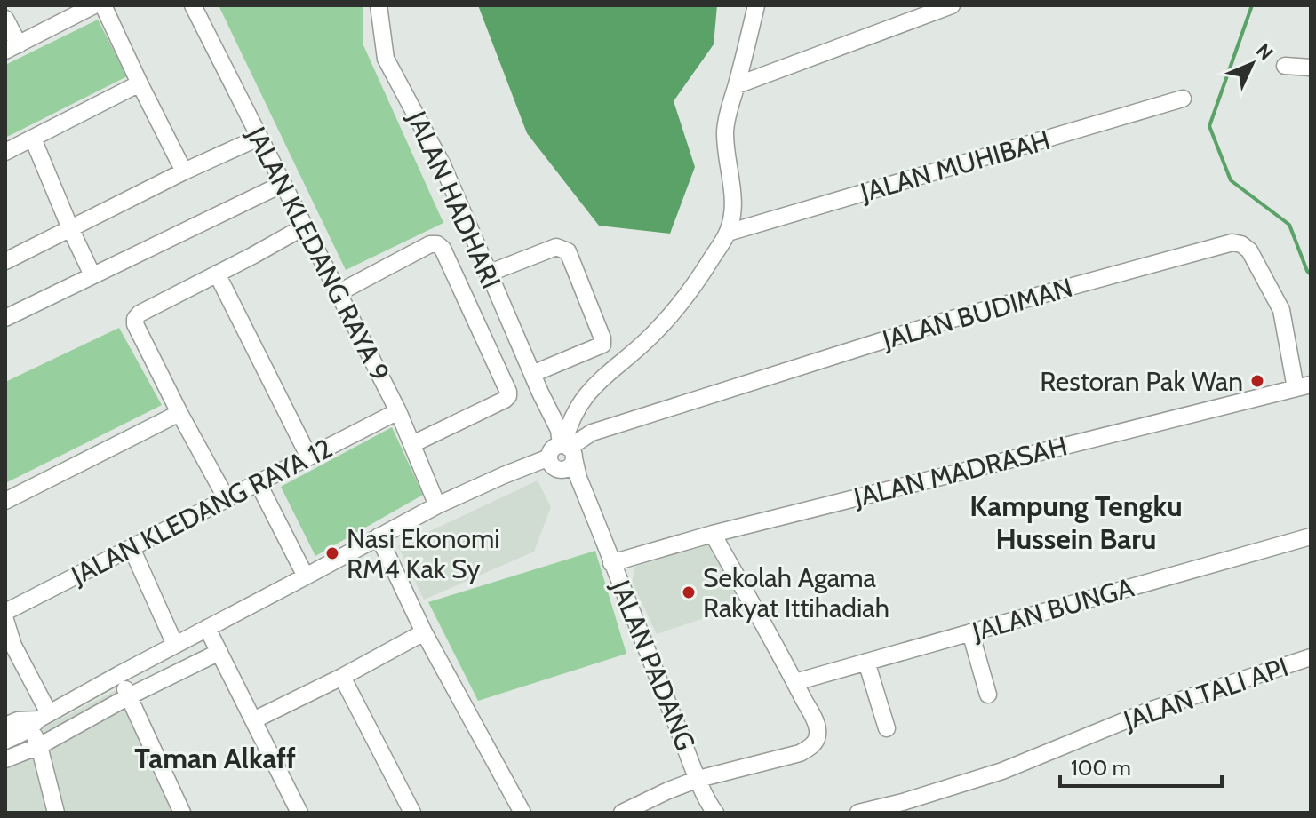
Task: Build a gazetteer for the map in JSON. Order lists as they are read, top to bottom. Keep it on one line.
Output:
{"streets":{"street":["JALAN MUHIBAH","JALAN HADHARI","JALAN KLEDANG RAYA 9","JALAN BUDIMAN","JALAN MADRASAH","JALAN KLEDANG RAYA 12","JALAN BUNGA","JALAN PADANG","JALAN TALI API"]},"crossings":[["JALAN HADHARI","JALAN BUDIMAN"],["JALAN HADHARI","JALAN PADANG"],["JALAN KLEDANG RAYA 9","JALAN KLEDANG RAYA 12"],["JALAN BUDIMAN","JALAN MADRASAH"],["JALAN BUDIMAN","JALAN PADANG"],["JALAN MADRASAH","JALAN PADANG"]],"districts":["Kampung Tengku Hussein Baru","Taman Alkaff"],"places":["Restoran Pak Wan","Nasi Ekonomi RM4 Kak Sy","Sekolah Agama Rakyat Ittihadiah"],"scale_bar":"100 m","north":"top right"}
